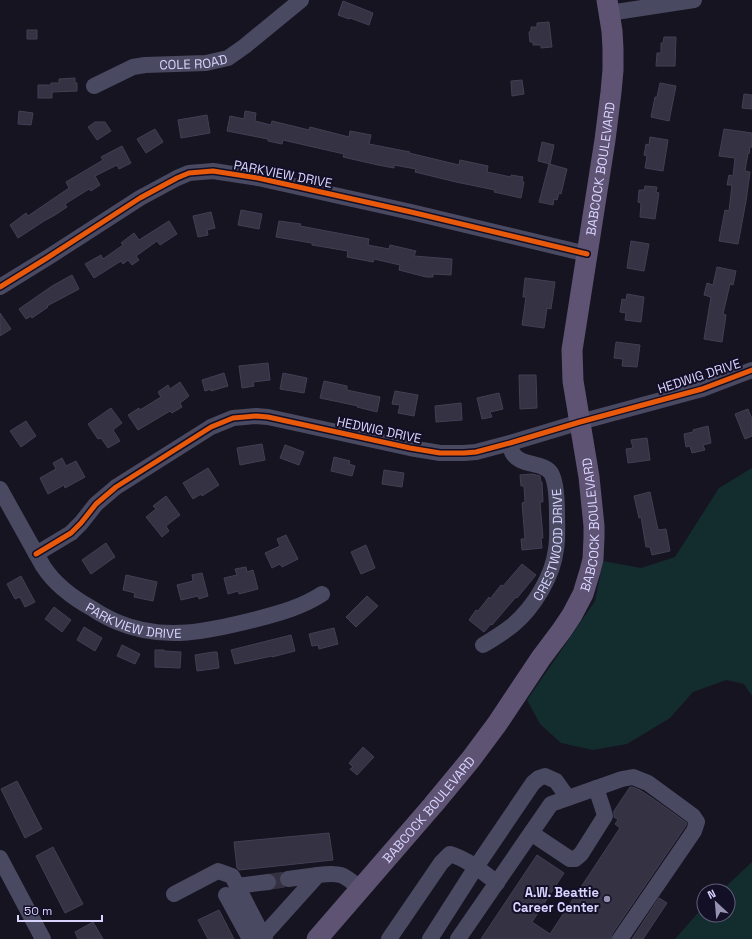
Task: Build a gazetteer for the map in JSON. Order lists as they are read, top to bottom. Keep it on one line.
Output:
{"streets":{"main road":["BABCOCK BOULEVARD"],"street":["COLE ROAD","PARKVIEW DRIVE","HEDWIG DRIVE","CRESTWOOD DRIVE"]},"crossings":[["BABCOCK BOULEVARD","PARKVIEW DRIVE"],["BABCOCK BOULEVARD","HEDWIG DRIVE"],["PARKVIEW DRIVE","HEDWIG DRIVE"],["HEDWIG DRIVE","CRESTWOOD DRIVE"]],"places":["A.W. Beattie Career Center"],"scale_bar":"50 m","north":"top left"}
